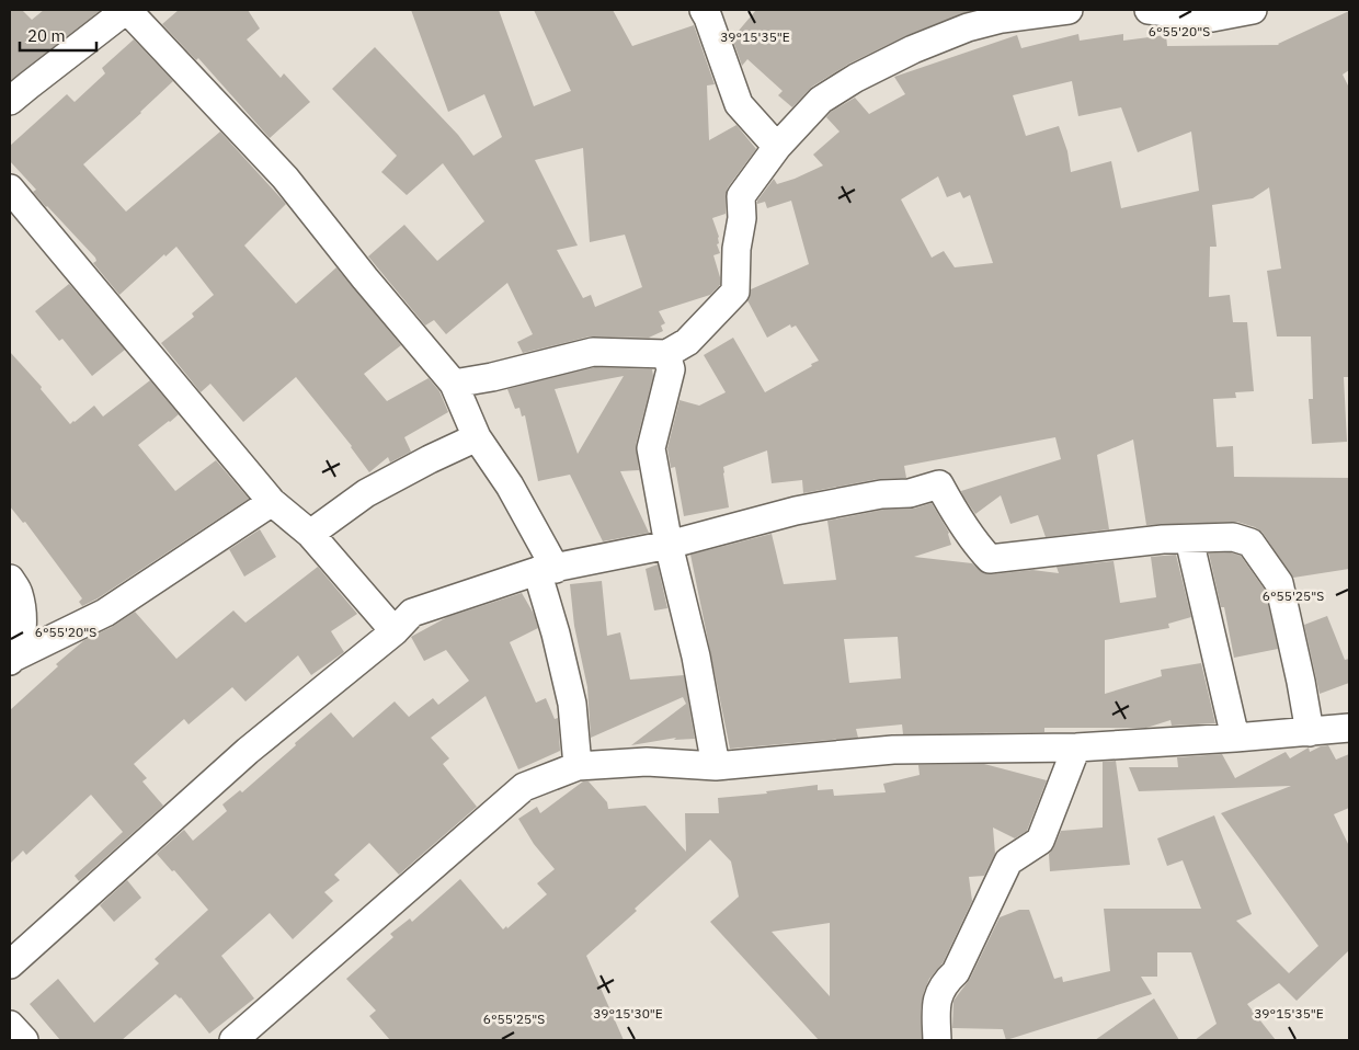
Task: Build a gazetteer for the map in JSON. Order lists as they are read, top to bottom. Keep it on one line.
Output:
{"scale_bar":"20 m","coordinates":["6°55'20\"S","39°15'35\"E","6°55'25\"S","39°15'30\"E"]}
